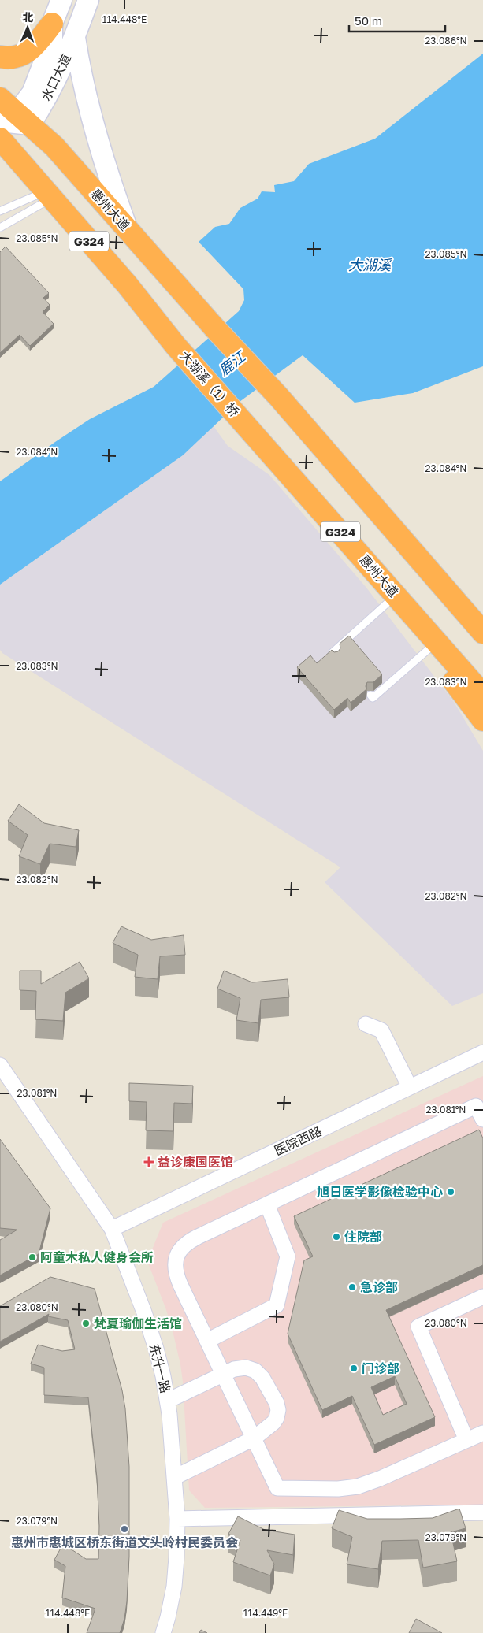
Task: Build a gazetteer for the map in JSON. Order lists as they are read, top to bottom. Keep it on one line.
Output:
{"streets":{"highway":["惠州大道","G324","大湖溪（1）桥"],"main road":["水口大道"],"street":["医院西路","东升一路"]},"crossings":[["水口大道","惠州大道"],["惠州大道","G324"],["惠州大道","大湖溪（1）桥"],["G324","大湖溪（1）桥"],["医院西路","东升一路"]],"water":["大湖溪","鹿江"],"places":{"health":["益诊康国医馆"],"other":["旭日医学影像检验中心","住院部","阿童木私人健身会所","急诊部","梵夏瑜伽生活馆","门诊部","惠州市惠城区桥东街道文头岭村民委员会"]},"scale_bar":"50 m","north":"top","coordinates":["114.448°E","23.086°N","23.085°N","23.084°N","23.083°N","23.082°N","23.081°N","23.080°N","23.079°N","114.449°E"]}
